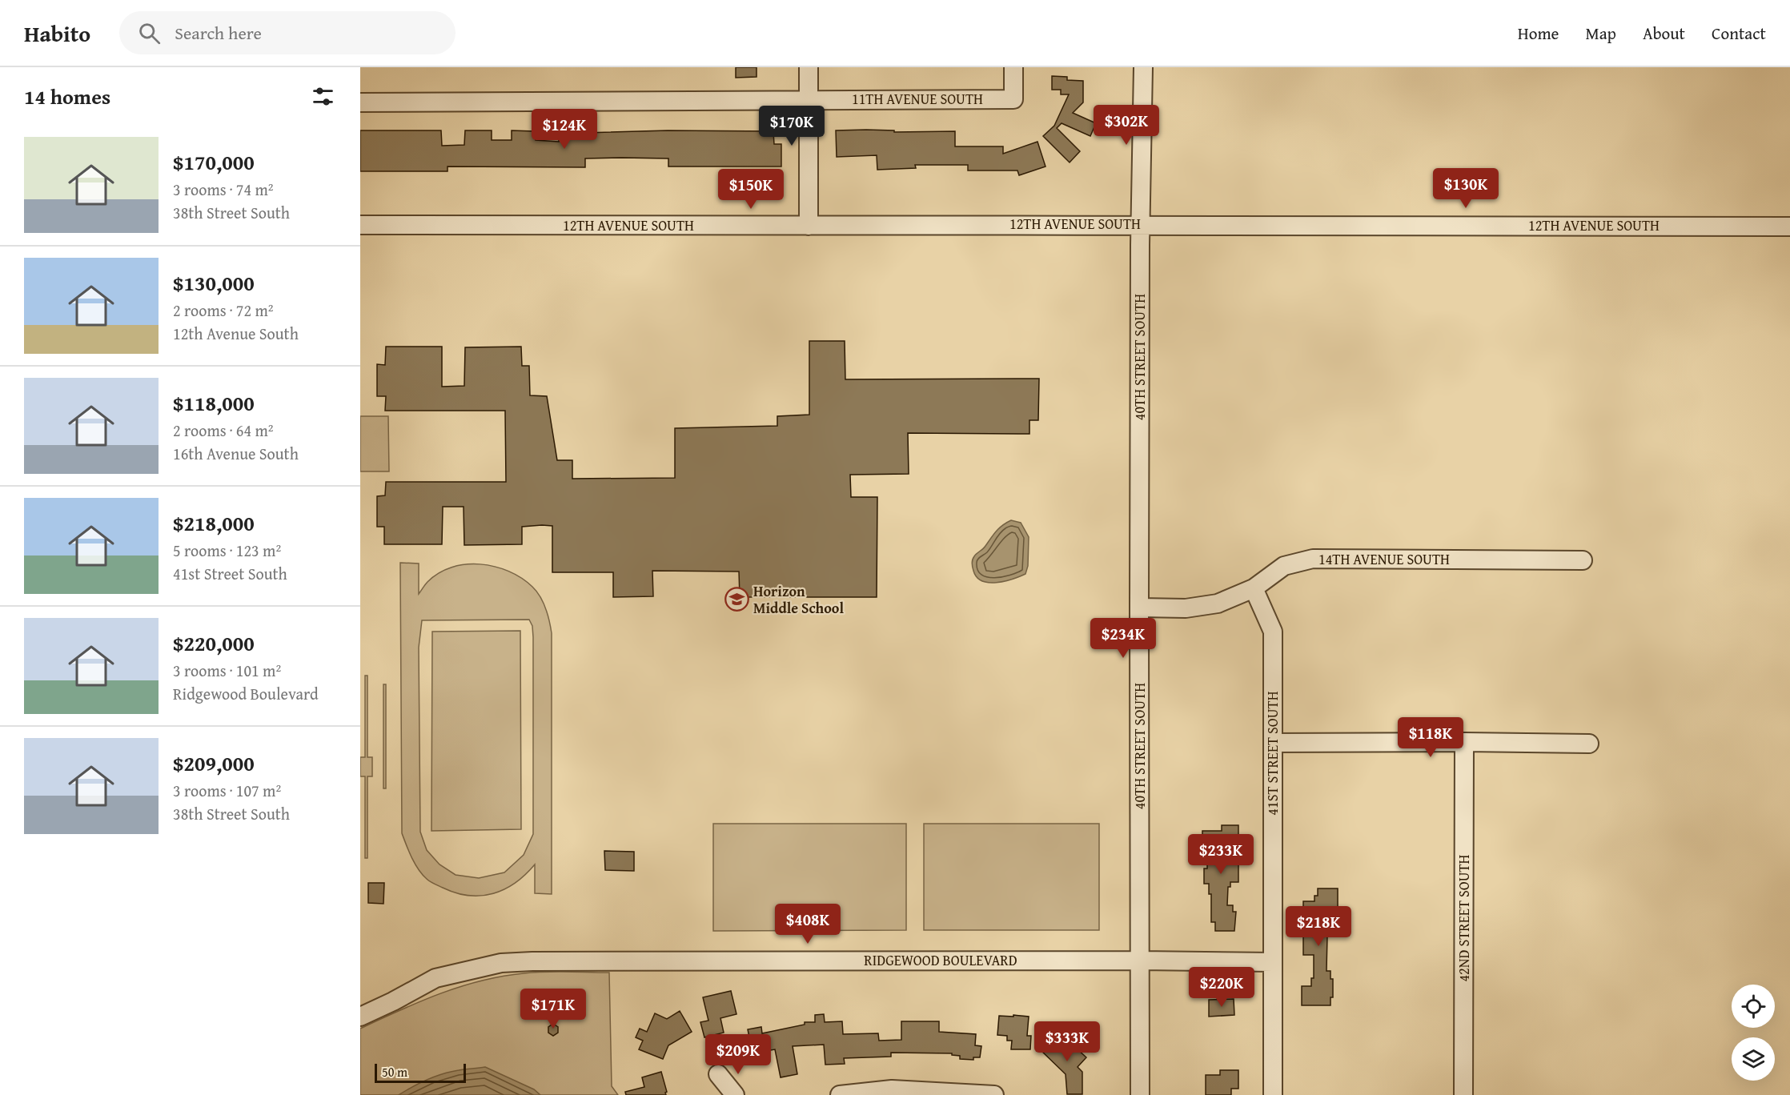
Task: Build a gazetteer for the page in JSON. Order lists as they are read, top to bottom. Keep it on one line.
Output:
{"streets":{"street":["11TH AVENUE SOUTH","12TH AVENUE SOUTH","40TH STREET SOUTH","14TH AVENUE SOUTH","41ST STREET SOUTH","42ND STREET SOUTH","RIDGEWOOD BOULEVARD"]},"crossings":[["12TH AVENUE SOUTH","40TH STREET SOUTH"],["40TH STREET SOUTH","14TH AVENUE SOUTH"],["40TH STREET SOUTH","RIDGEWOOD BOULEVARD"],["14TH AVENUE SOUTH","41ST STREET SOUTH"],["41ST STREET SOUTH","RIDGEWOOD BOULEVARD"]],"places":{"school or university":["Horizon Middle School"]},"scale_bar":"50 m","page":{"header":"Habito","search":"Search here","nav":["Home","Map","About","Contact"],"heading":"14 homes","price":["$302K","$170K","$124K","$130K","$150K","$234K","$118K","$233K","$408K","$218K","$220K","$171K","$333K","$209K"],"list":[{"name":"$170,000","note":"3 rooms · 74 m² · 38th Street South"},{"name":"$130,000","note":"2 rooms · 72 m² · 12th Avenue South"},{"name":"$118,000","note":"2 rooms · 64 m² · 16th Avenue South"},{"name":"$218,000","note":"5 rooms · 123 m² · 41st Street South"},{"name":"$220,000","note":"3 rooms · 101 m² · Ridgewood Boulevard"},{"name":"$209,000","note":"3 rooms · 107 m² · 38th Street South"}],"scale":"50 m"}}
